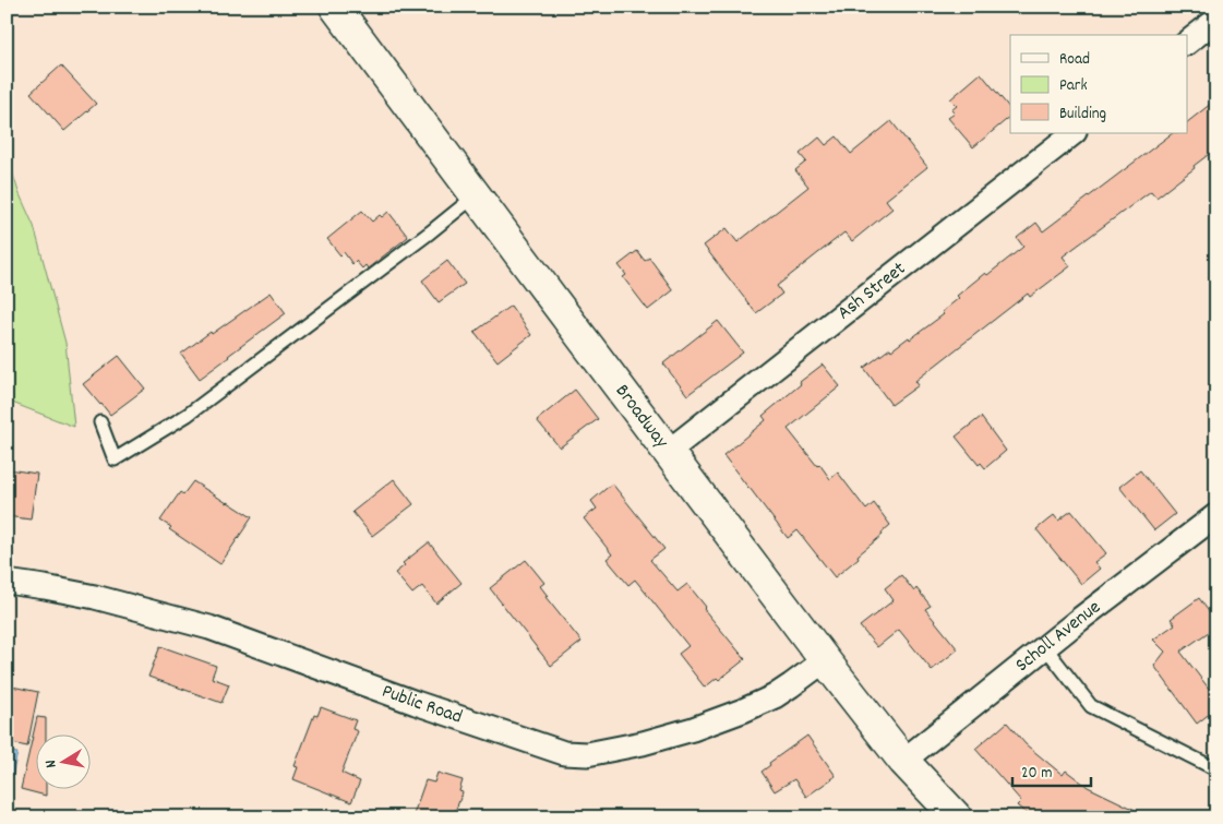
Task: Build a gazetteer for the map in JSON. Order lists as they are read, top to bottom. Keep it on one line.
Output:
{"streets":{"main road":["Broadway"],"street":["Ash Street","Scholl Avenue","Public Road"]},"crossings":[["Ash Street","Broadway"],["Broadway","Scholl Avenue"],["Broadway","Public Road"]],"legend":["Road","Park","Building"],"scale_bar":"20 m","north":"left"}
